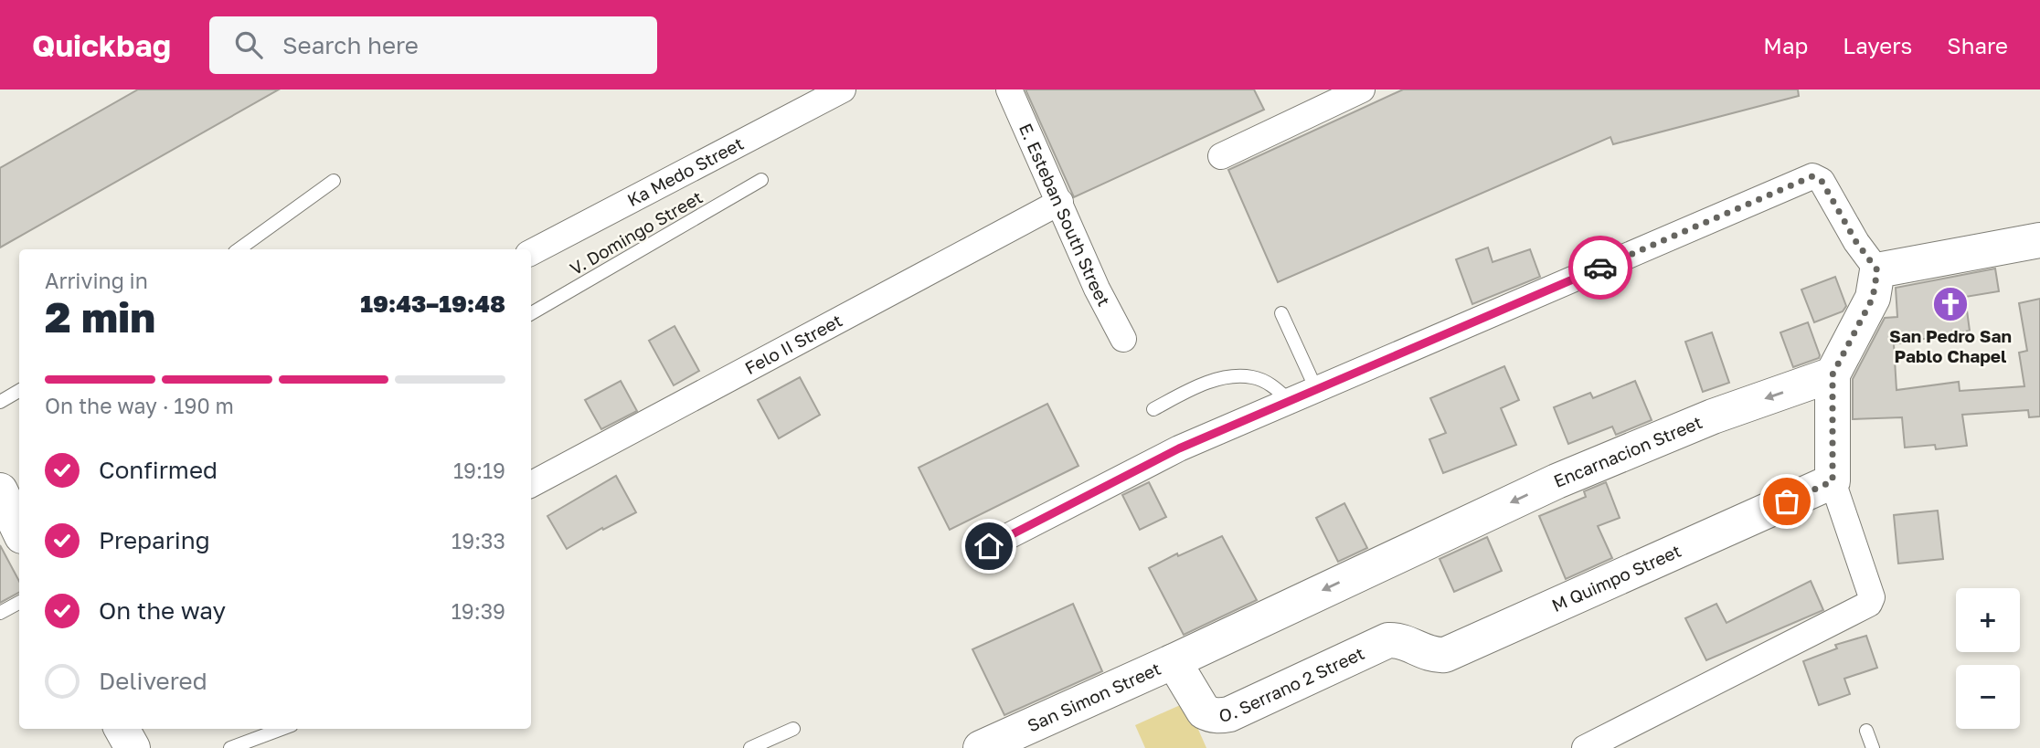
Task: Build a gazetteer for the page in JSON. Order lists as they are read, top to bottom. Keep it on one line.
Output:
{"streets":{"street":["Ka Medo Street","E. Esteban South Street","Felo II Street","Encarnacion Street","M Quimpo Street","O. Serrano 2 Street","San Simon Street"],"lane":["V. Domingo Street"]},"crossings":[["E. Esteban South Street","Felo II Street"],["Encarnacion Street","O. Serrano 2 Street"],["Encarnacion Street","San Simon Street"],["M Quimpo Street","O. Serrano 2 Street"],["O. Serrano 2 Street","San Simon Street"]],"places":{"church":["San Pedro San Pablo Chapel"]},"page":{"header":"Quickbag","search":"Search here","nav":["Map","Layers","Share"],"heading":["2 min","Arriving in","19:43–19:48"],"bar":"On the way · 190 m","list":[["Confirmed","19:19"],["Preparing","19:33"],["On the way","19:39"],"Delivered"],"map_buttons":["+","−"]}}
